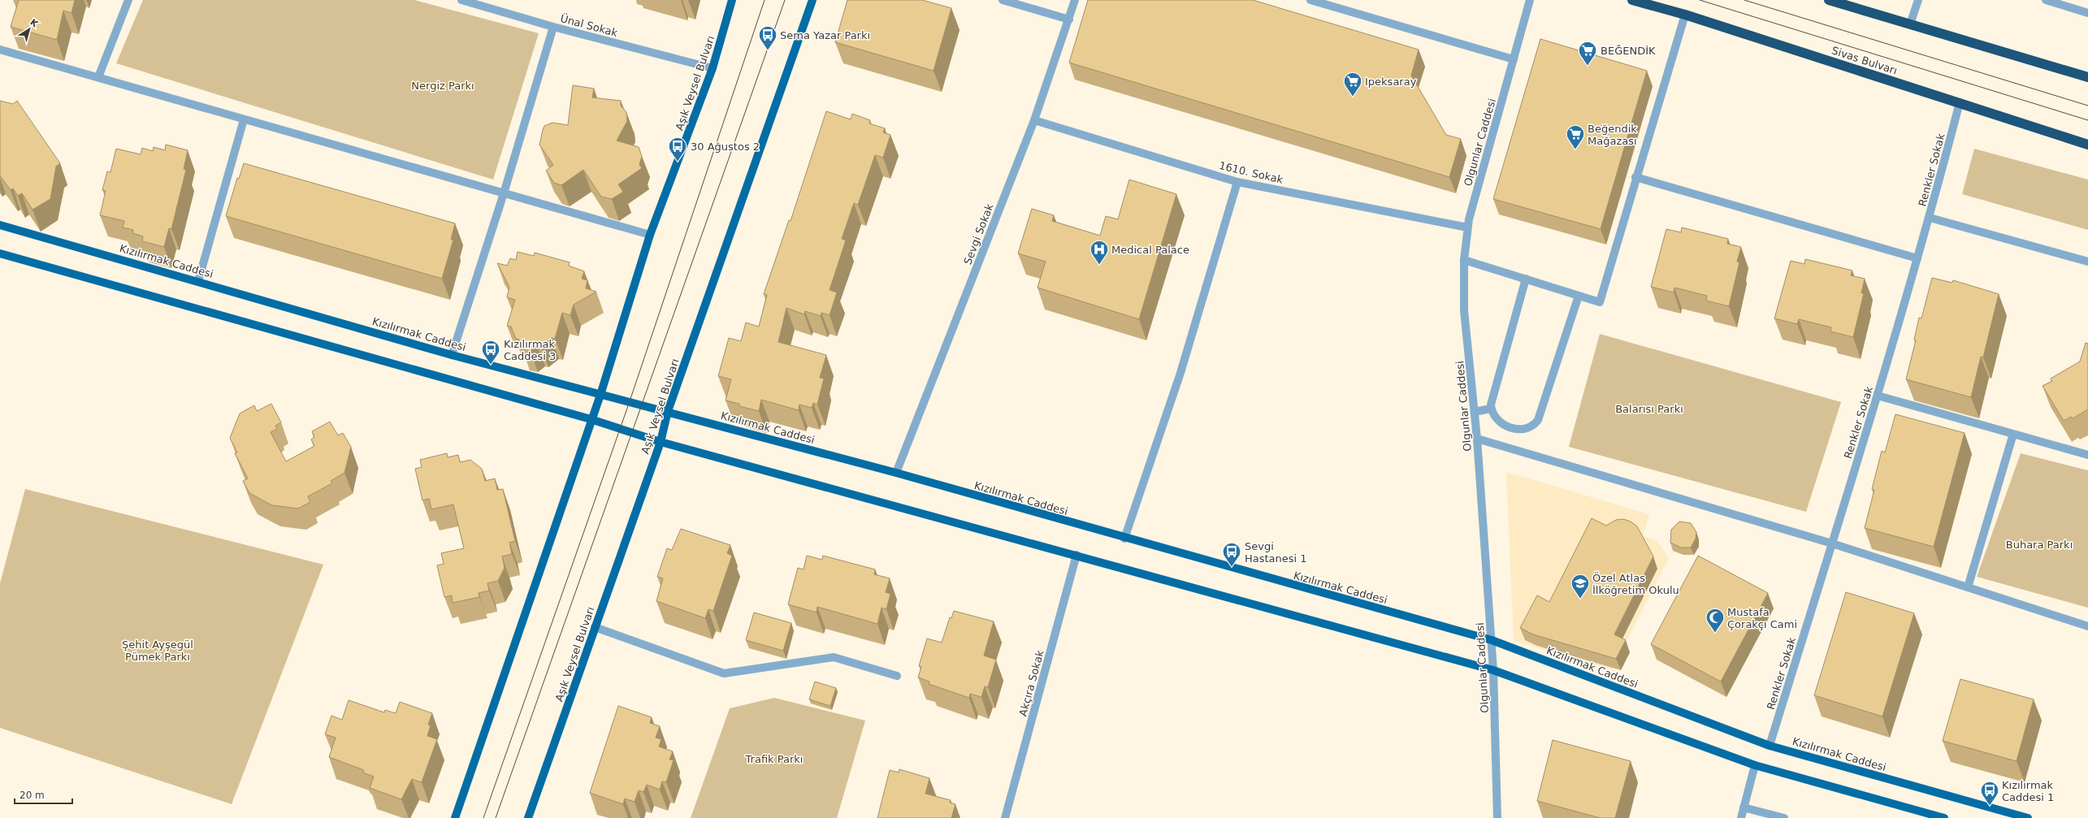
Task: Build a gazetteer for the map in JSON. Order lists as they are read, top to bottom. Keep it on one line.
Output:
{"streets":{"highway":["Sivas Bulvarı"],"main road":["Aşık Veysel Bulvarı","Kızılırmak Caddesi"],"street":["Ünal Sokak","Olgunlar Caddesi","Renkler Sokak","1610. Sokak","Sevgi Sokak","Akçıra Sokak"]},"crossings":[["Ünal Sokak","Aşık Veysel Bulvarı"],["Sivas Bulvarı","Renkler Sokak"],["Aşık Veysel Bulvarı","Kızılırmak Caddesi"],["Olgunlar Caddesi","1610. Sokak"],["Olgunlar Caddesi","Kızılırmak Caddesi"],["Renkler Sokak","Kızılırmak Caddesi"],["1610. Sokak","Sevgi Sokak"],["Sevgi Sokak","Kızılırmak Caddesi"]],"parks":["Nergiz Parkı","Balarısı Parkı","Buhara Parkı","Şehit Ayşegül Pümek Parkı","Trafik Parkı"],"places":{"bus stop":["Sema Yazar Parkı","30 Ağustos 2","Kızılırmak Caddesi 3","Sevgi Hastanesi 1","Kızılırmak Caddesi 1"],"supermarket":["BEĞENDİK","Ipeksaray","Beğendik Mağazası"],"hospital":["Medical Palace"],"school or university":["Özel Atlas İlköğretim Okulu"],"mosque":["Mustafa Çorakçı Cami"]},"scale_bar":"20 m","north":"top right"}
